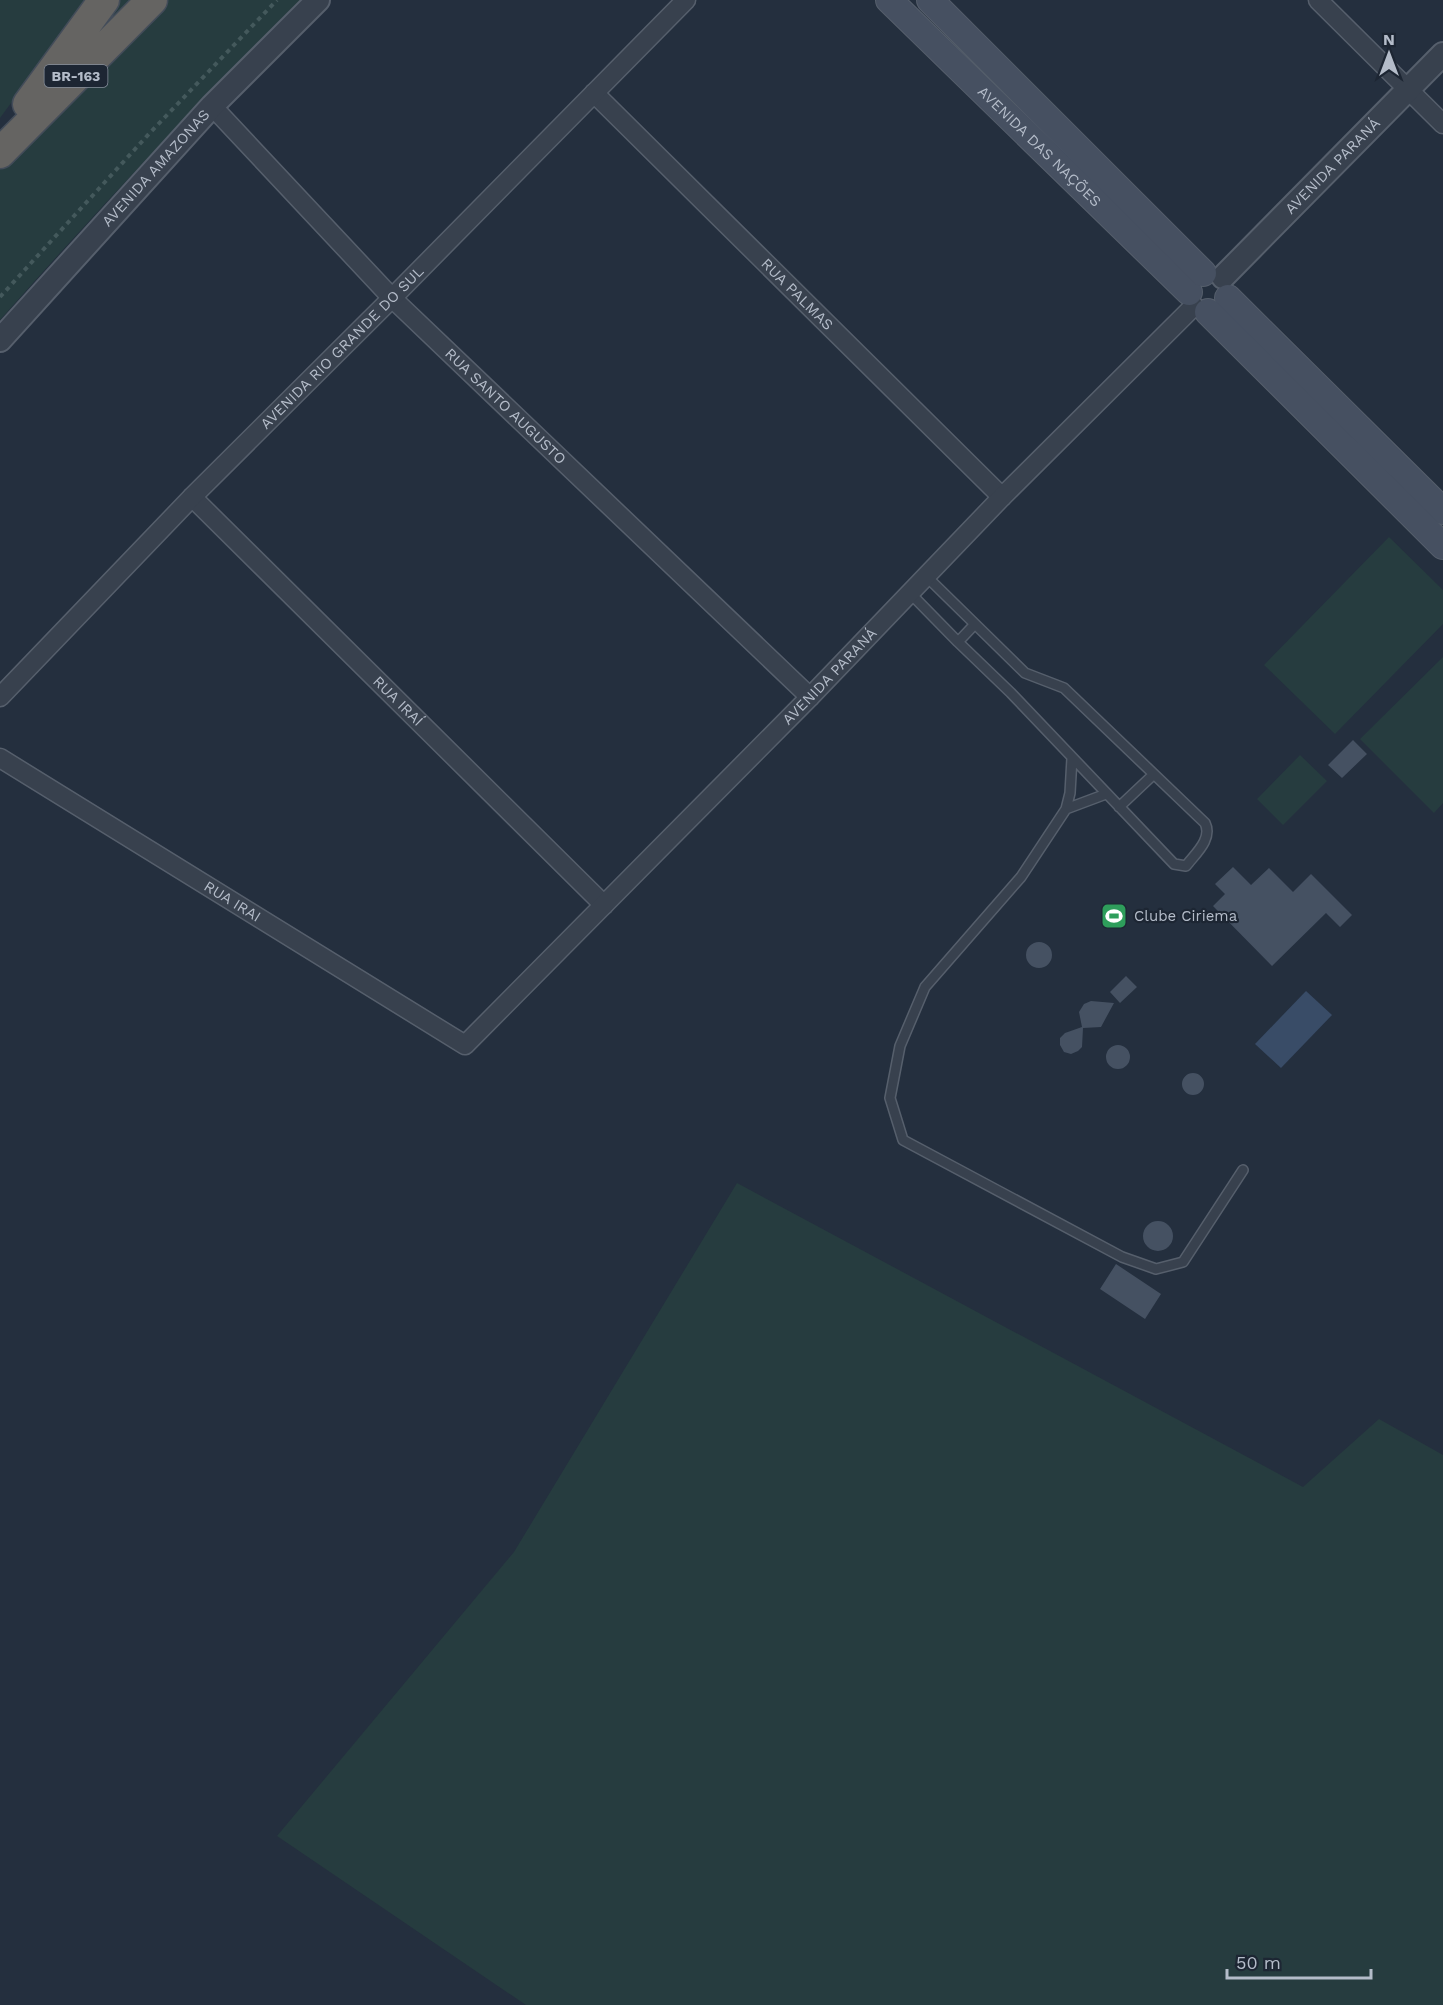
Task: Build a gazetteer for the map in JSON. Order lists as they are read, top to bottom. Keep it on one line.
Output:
{"streets":{"highway":["BR-163"],"main road":["AVENIDA DAS NAÇÕES"],"street":["AVENIDA PARANÁ","AVENIDA AMAZONAS","RUA PALMAS","AVENIDA RIO GRANDE DO SUL","RUA SANTO AUGUSTO","RUA IRAÍ","RUA IRAI"]},"crossings":[["AVENIDA DAS NAÇÕES","AVENIDA PARANÁ"],["AVENIDA PARANÁ","RUA PALMAS"],["AVENIDA PARANÁ","RUA SANTO AUGUSTO"],["AVENIDA PARANÁ","RUA IRAÍ"],["AVENIDA PARANÁ","RUA IRAI"],["AVENIDA AMAZONAS","RUA SANTO AUGUSTO"],["RUA PALMAS","AVENIDA RIO GRANDE DO SUL"],["AVENIDA RIO GRANDE DO SUL","RUA SANTO AUGUSTO"],["AVENIDA RIO GRANDE DO SUL","RUA IRAÍ"]],"places":{"sports":["Clube Ciriema"]},"scale_bar":"50 m","north":"top"}
